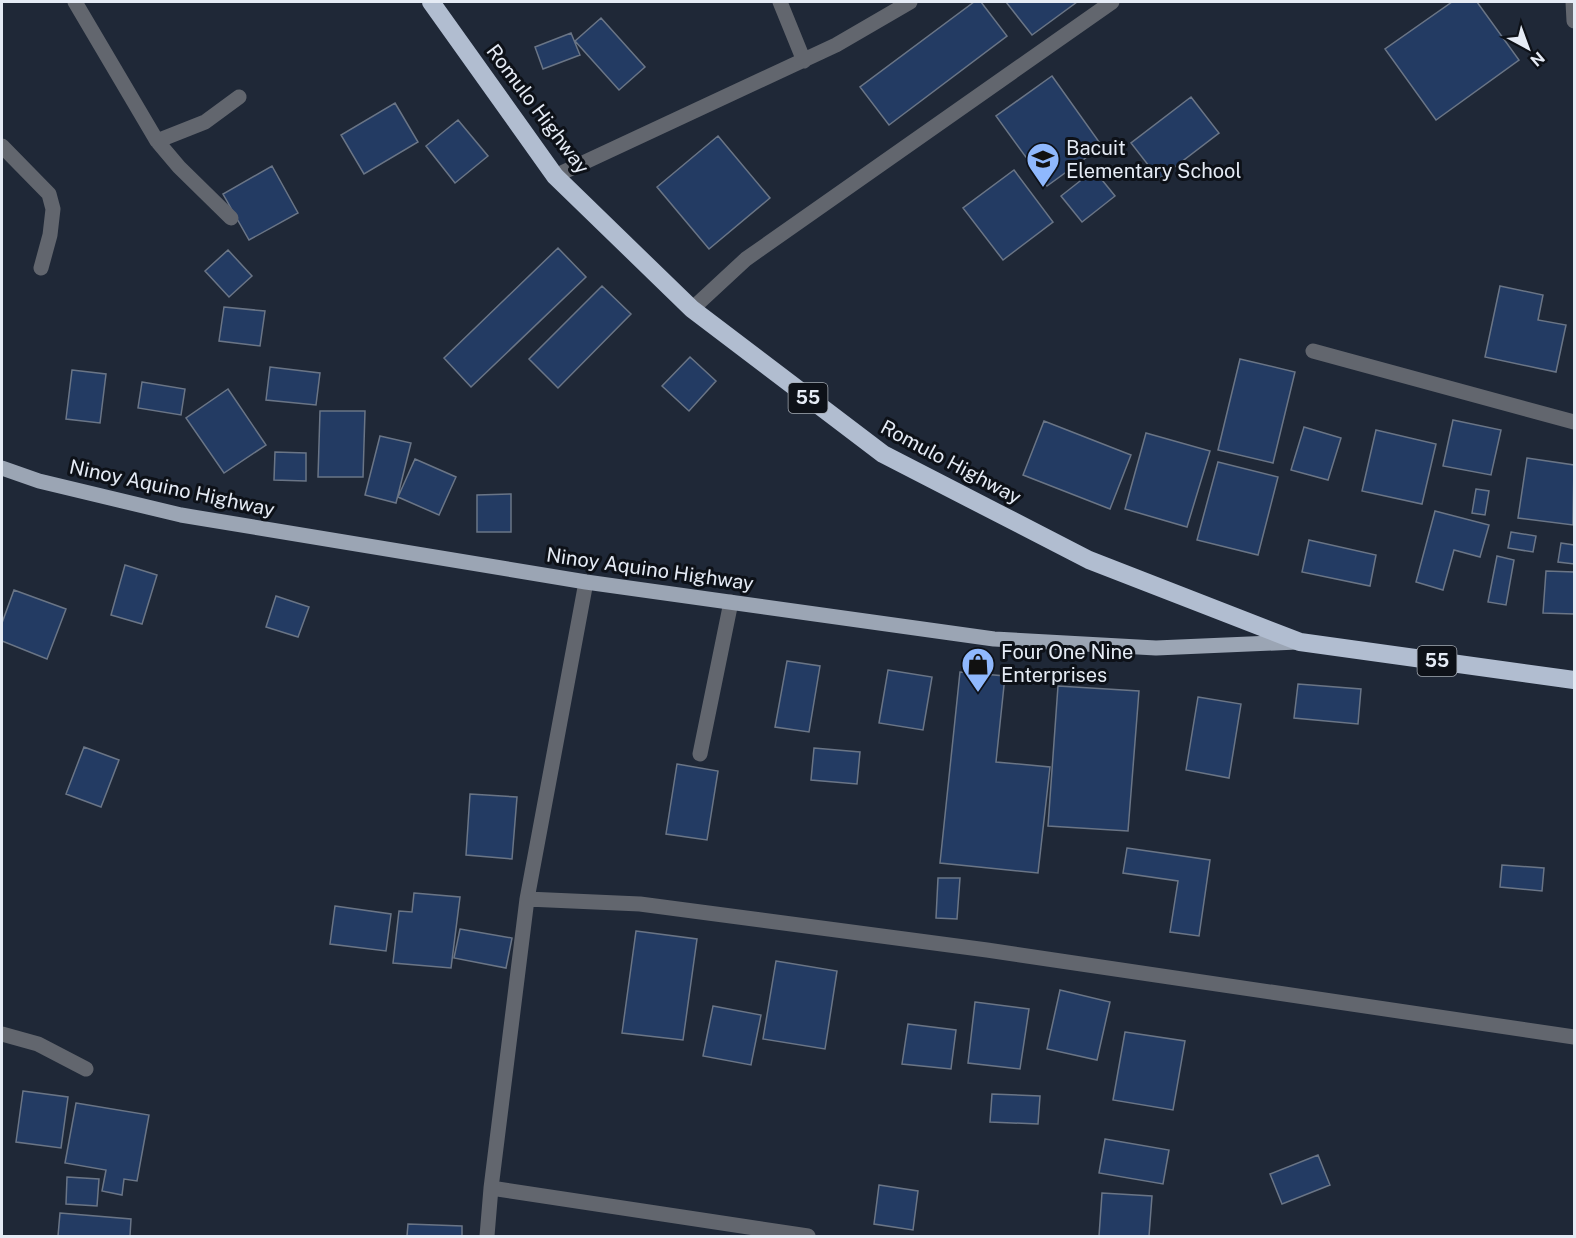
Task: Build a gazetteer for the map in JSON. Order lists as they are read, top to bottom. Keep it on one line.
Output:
{"streets":{"highway":["Romulo Highway","55"],"main road":["Ninoy Aquino Highway"]},"crossings":[["Romulo Highway","Ninoy Aquino Highway"]],"places":{"school or university":["Bacuit Elementary School"],"shop":["Four One Nine Enterprises"]},"north":"bottom right"}
